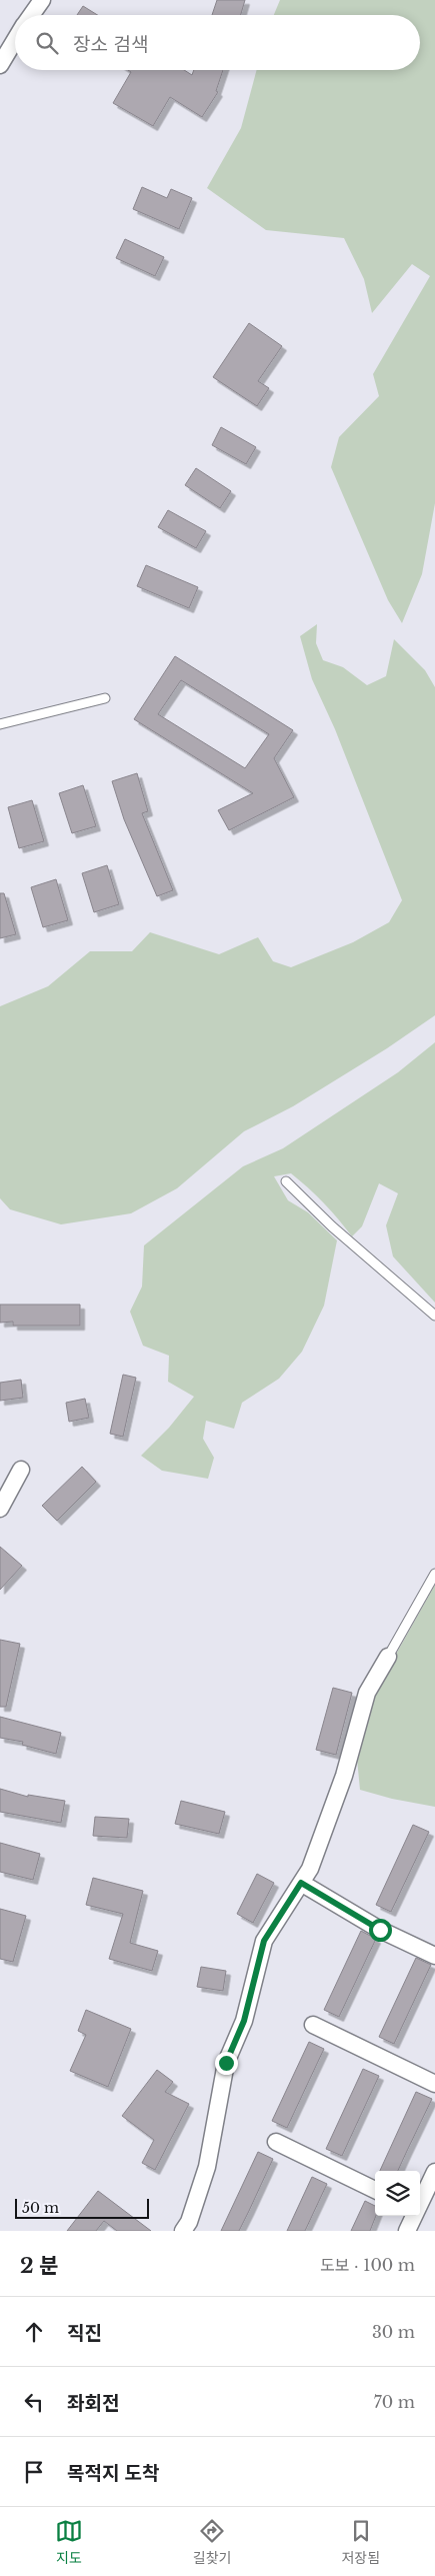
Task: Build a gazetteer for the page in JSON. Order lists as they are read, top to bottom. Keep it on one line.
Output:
{"scale_bar":"50 m","page":{"search":"장소 검색","scale":"50 m","heading":["2 분","도보 · 100 m"],"list":[["직진","30 m"],["좌회전","70 m"],"목적지 도착"],"nav":["지도","길찾기","저장됨"]}}
